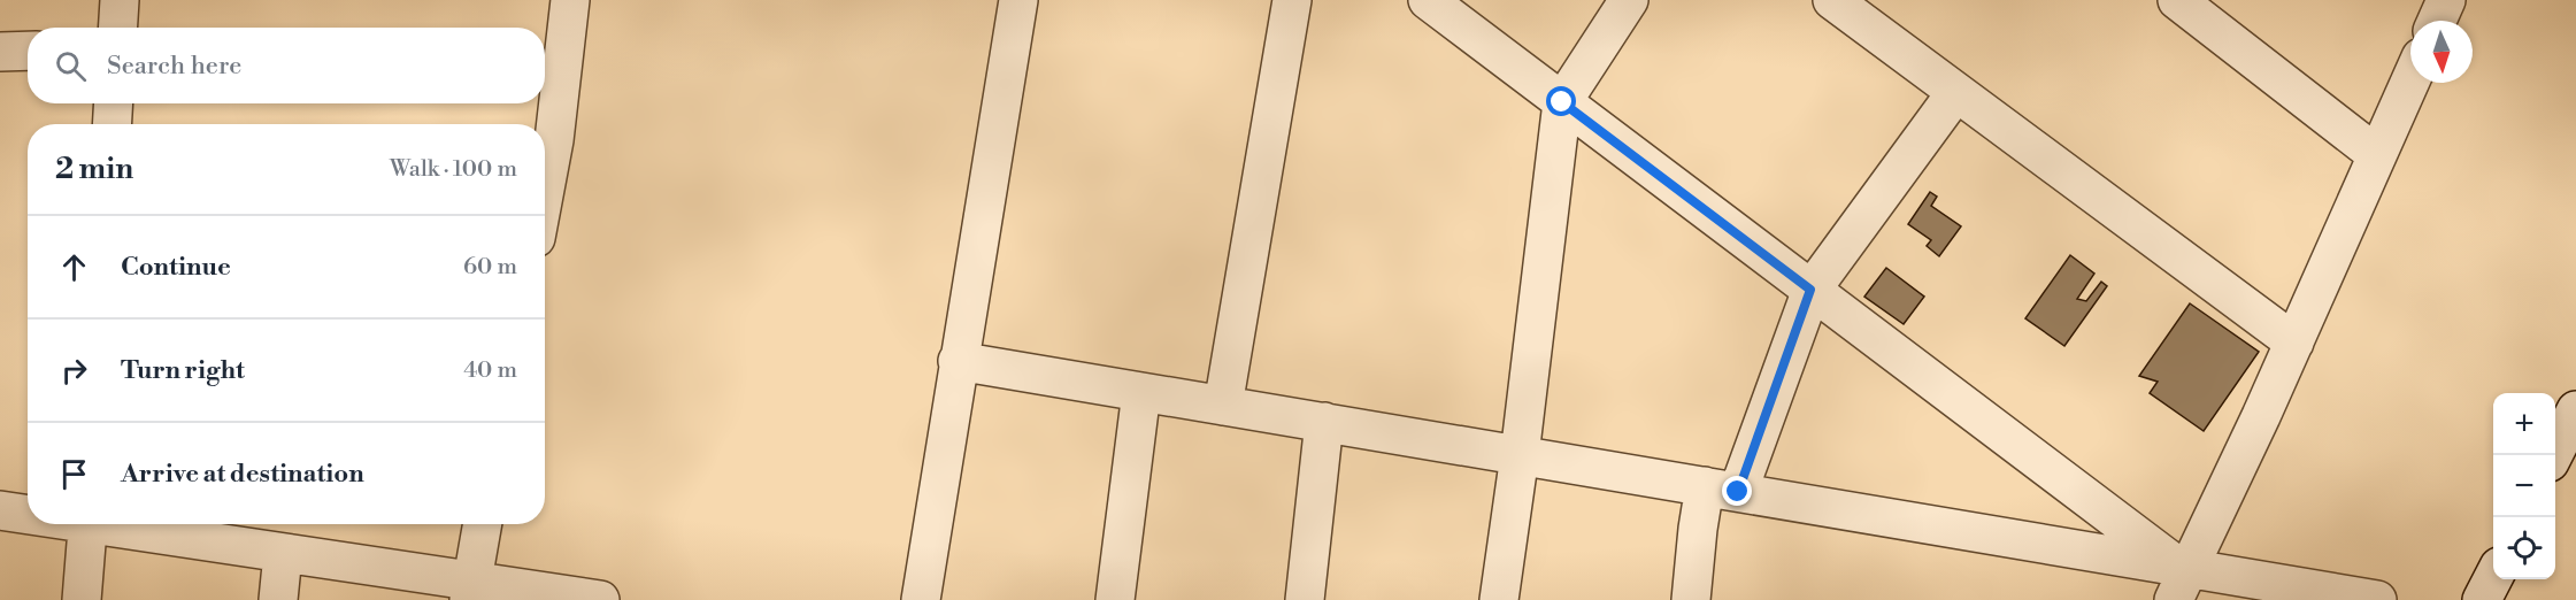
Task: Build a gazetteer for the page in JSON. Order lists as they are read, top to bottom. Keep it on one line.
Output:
{"north":"bottom","page":{"search":"Search here","heading":["2 min","Walk · 100 m"],"list":[["Continue","60 m"],["Turn right","40 m"],"Arrive at destination"],"map_buttons":["+","−"]}}
